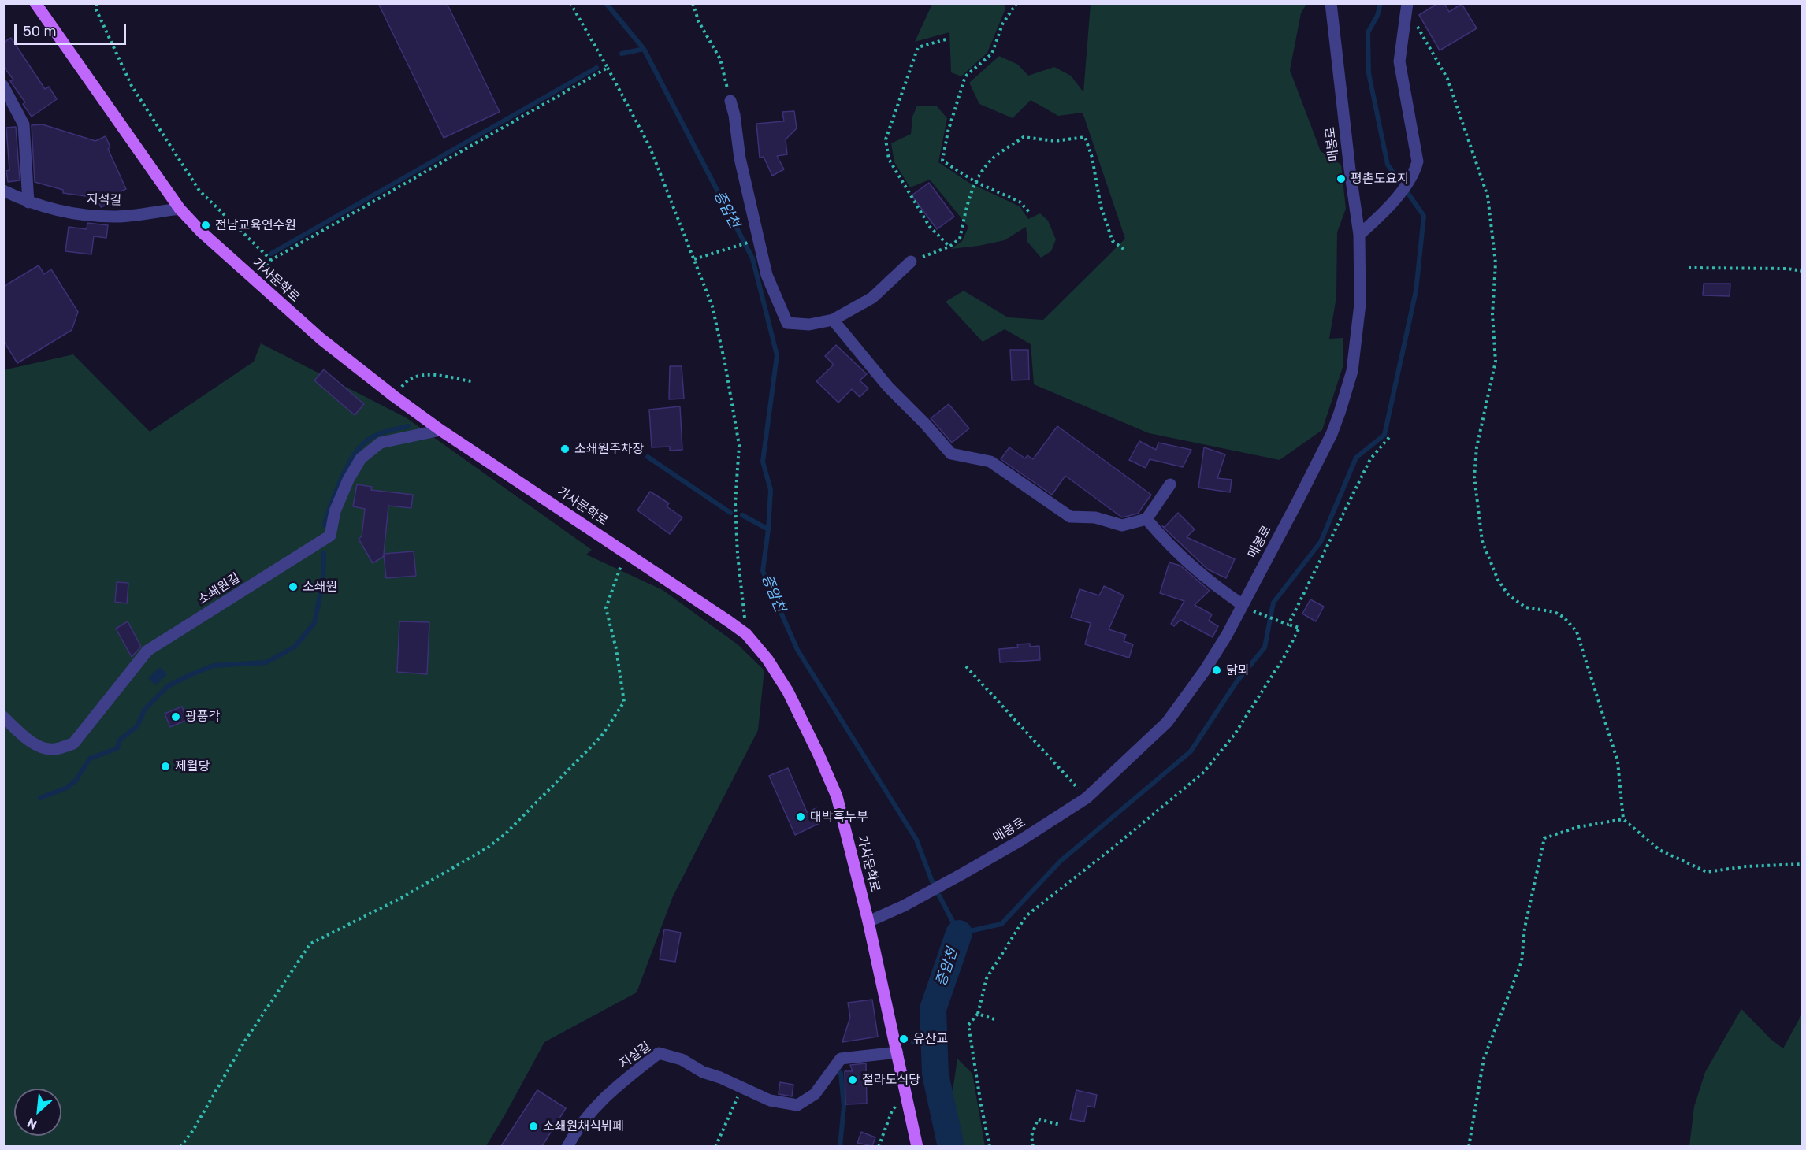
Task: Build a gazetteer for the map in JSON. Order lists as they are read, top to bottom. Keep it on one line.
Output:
{"streets":{"main road":["가사문학로"],"street":["매봉로","지석길","소쇄원길","지실길"]},"crossings":[["매봉로","가사문학로"],["지석길","가사문학로"],["가사문학로","소쇄원길"],["가사문학로","지실길"]],"water":["증암천"],"places":["평촌도요지","전남교육연수원","소쇄원주차장","소쇄원","닭뫼","광풍각","제월당","대박흑두부","유산교","절라도식당","소쇄원채식뷔페"],"scale_bar":"50 m","north":"bottom left"}
